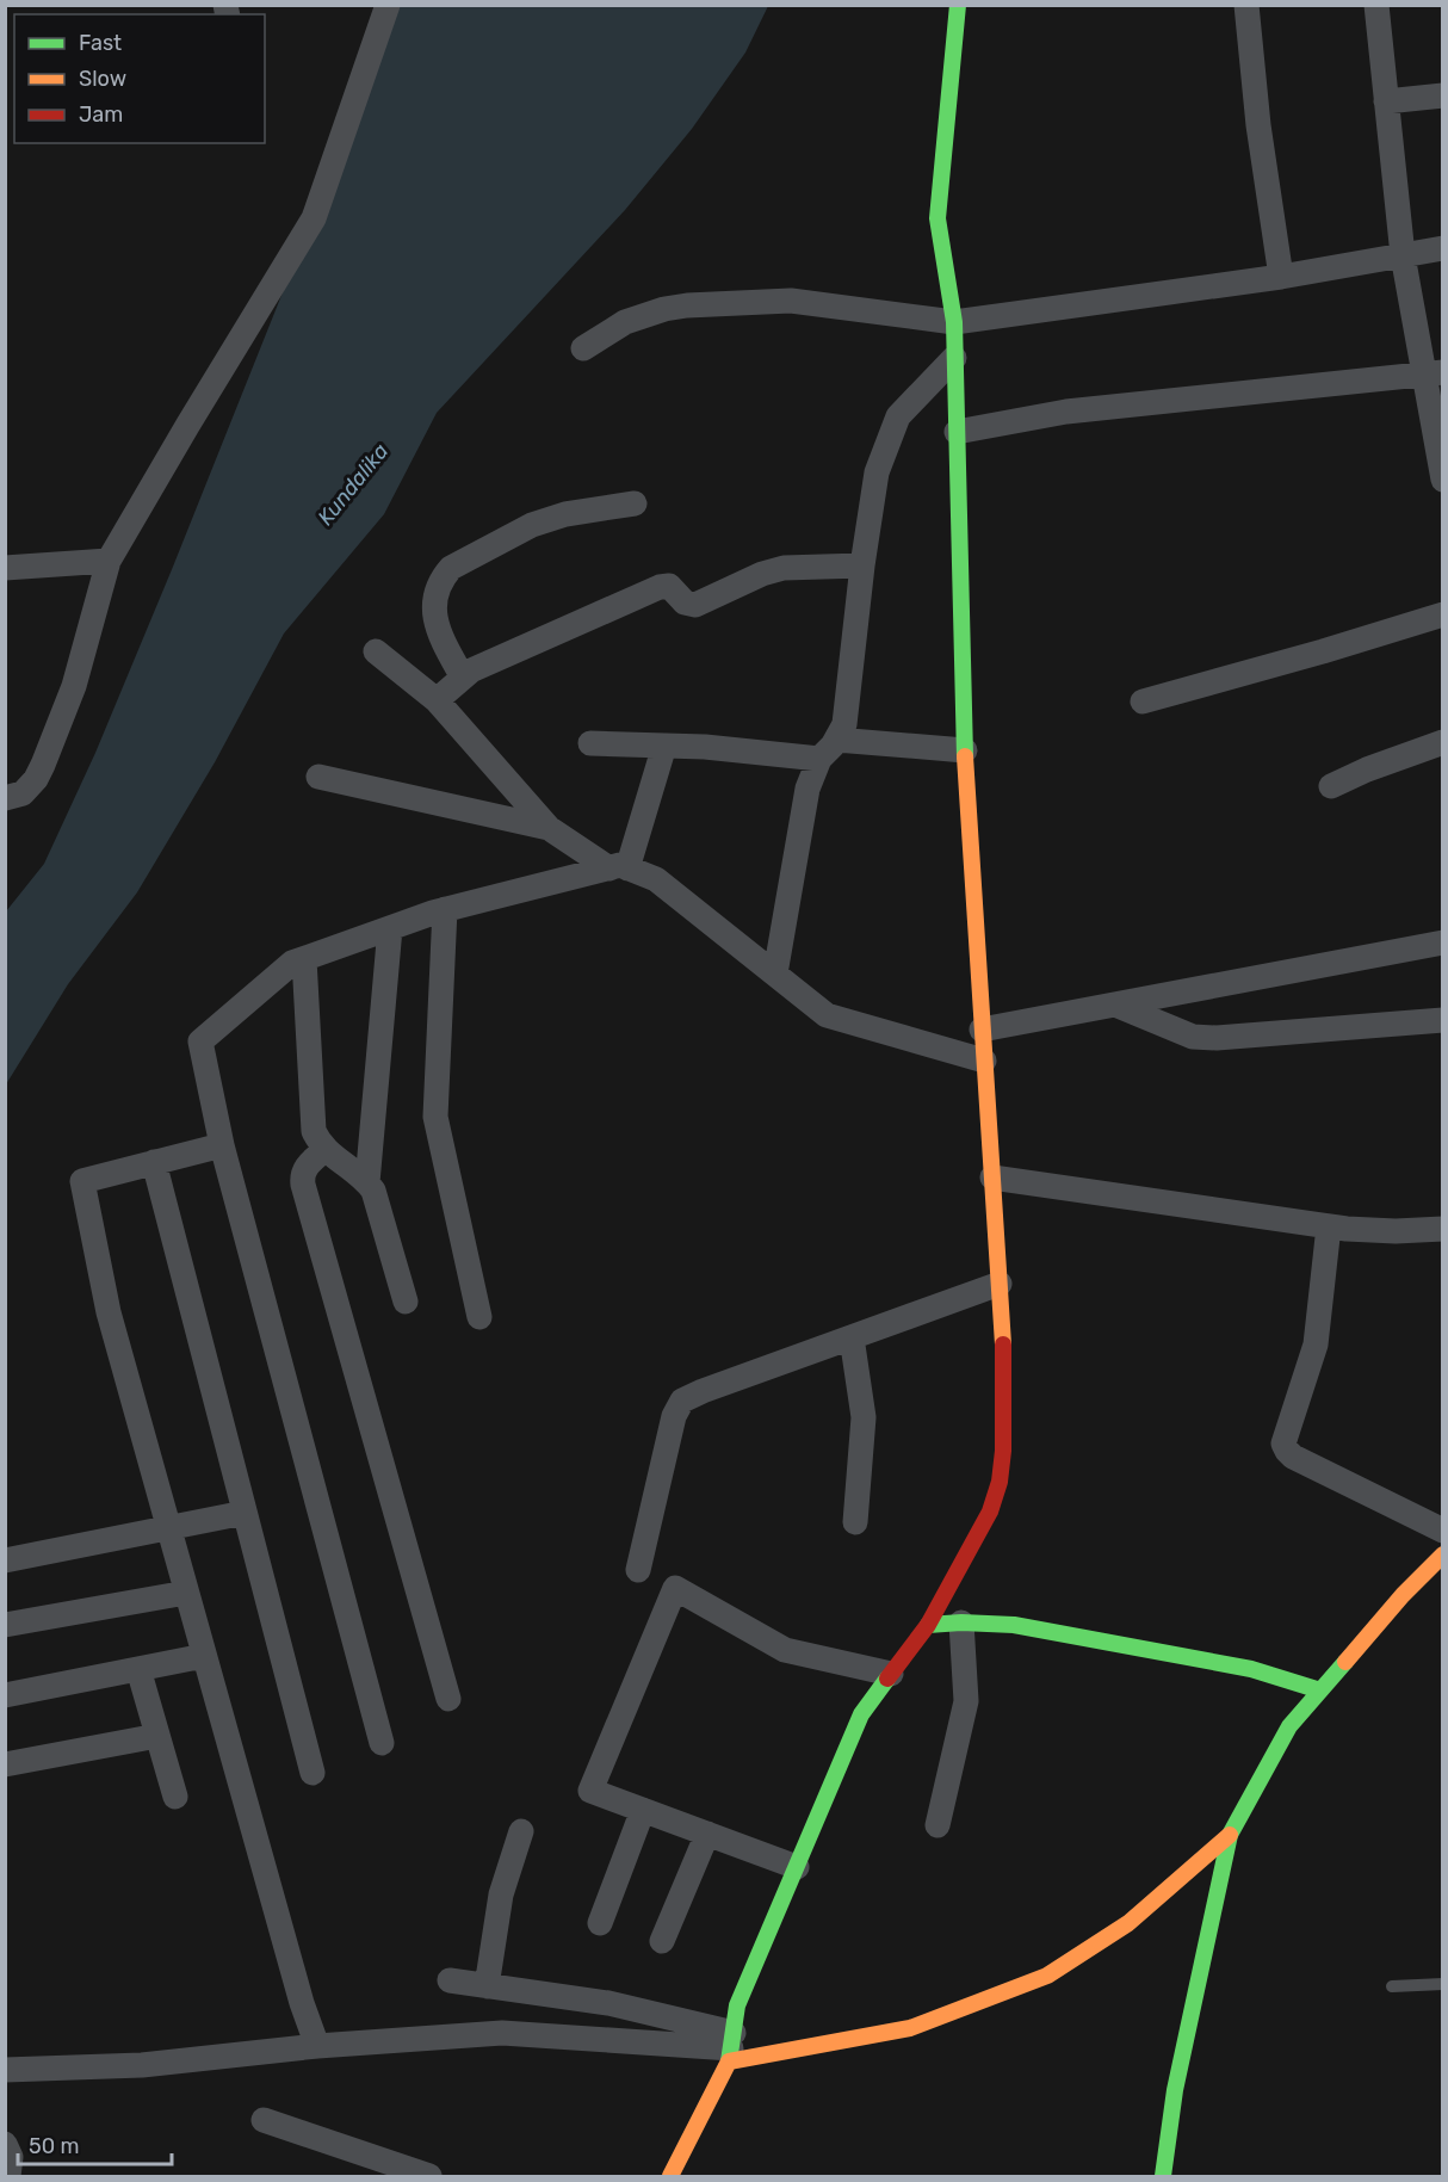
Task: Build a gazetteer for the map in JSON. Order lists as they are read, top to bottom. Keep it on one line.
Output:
{"water":["Kundalika"],"legend":["Fast","Slow","Jam"],"scale_bar":"50 m"}
